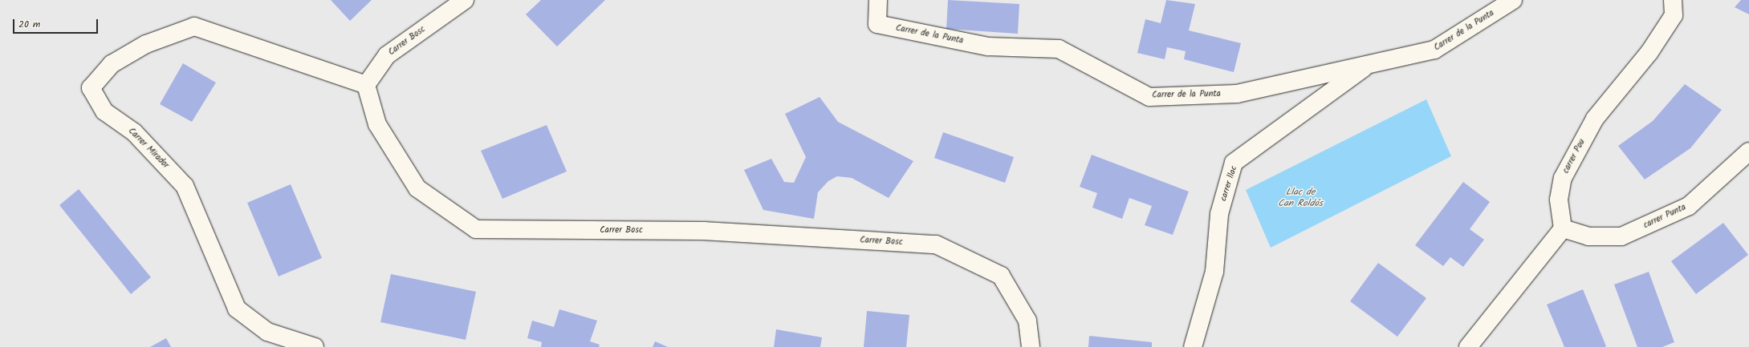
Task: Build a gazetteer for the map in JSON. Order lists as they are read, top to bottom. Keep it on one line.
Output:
{"streets":{"street":["Carrer de la Punta","Carrer Bosc","Carrer Mirador","carrer Pou","carrer llac","carrer Punta"]},"crossings":[["Carrer de la Punta","carrer llac"],["Carrer Bosc","Carrer Mirador"],["carrer Pou","carrer Punta"]],"water":["Llac de Can Roldós"],"scale_bar":"20 m"}
